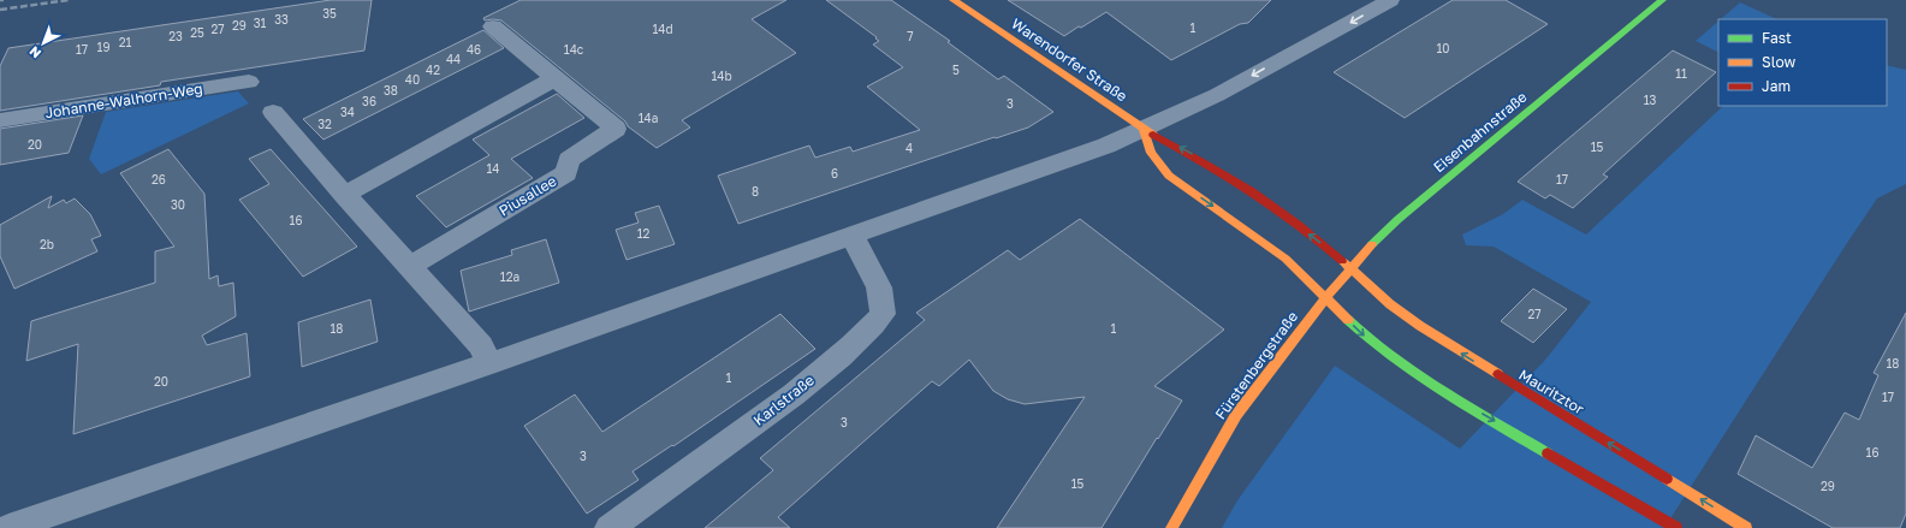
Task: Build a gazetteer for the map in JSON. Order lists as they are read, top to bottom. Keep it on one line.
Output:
{"streets":{"main road":["Warendorfer Straße","Eisenbahnstraße","Fürstenbergstraße","Mauritztor"],"street":["Johanne-Walhorn-Weg","Piusallee","Karlstraße"]},"crossings":[["Warendorfer Straße","Eisenbahnstraße"],["Warendorfer Straße","Mauritztor"],["Eisenbahnstraße","Fürstenbergstraße"],["Eisenbahnstraße","Mauritztor"]],"house_numbers":["35","33","31","29","1","27","14d","25","23","7","21","19","10","17","46","14c","44","42","5","11","14b","40","38","13","36","3","34","14a","32","20","15","4","14","6","26","17","8","30","16","12","2b","12a","27","18","1","18","1","20","17","3","16","3","15","29"],"legend":["Fast","Slow","Jam"],"north":"bottom left"}
